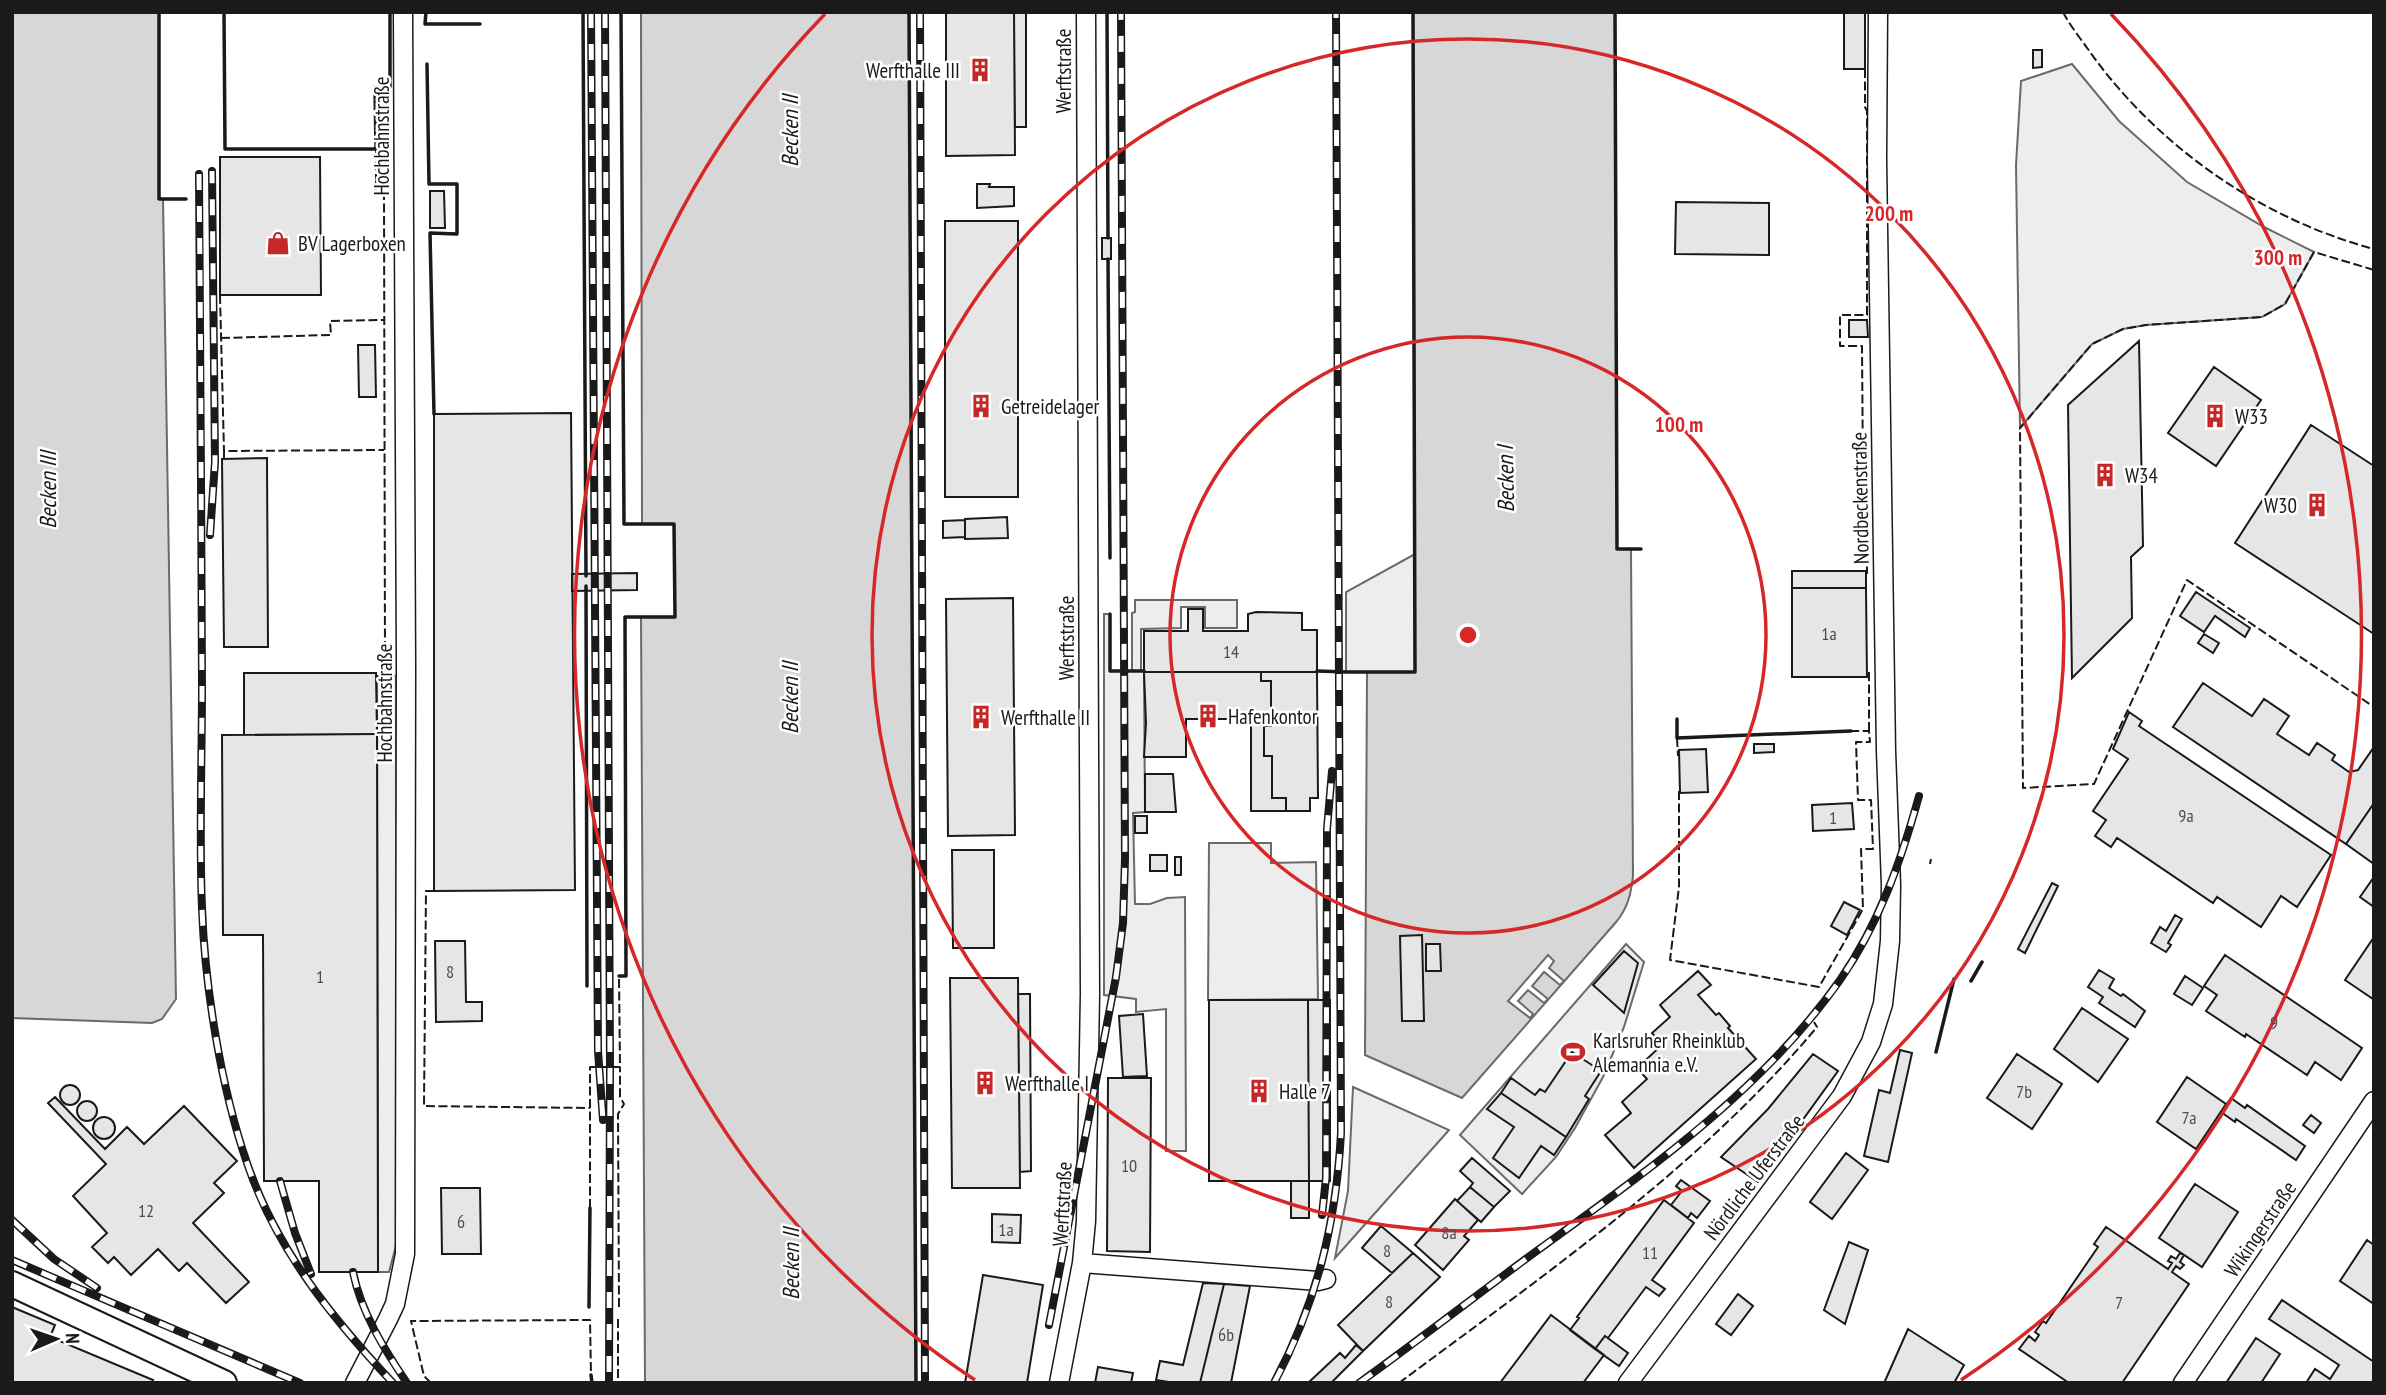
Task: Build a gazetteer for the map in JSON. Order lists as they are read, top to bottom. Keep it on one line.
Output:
{"streets":{"street":["Werftstraße","Hochbahnstraße","Nordbeckenstraße","Nördliche Uferstraße","Wikingerstraße"]},"crossings":[["Nordbeckenstraße","Nördliche Uferstraße"]],"water":["Becken II","Becken I","Becken III"],"places":{"building":["Werfthalle III","Getreidelager","W33","W34","W30","Hafenkontor","Werfthalle II","Werfthalle I","Halle 7"],"shop":["BV Lagerboxen"],"sports":["Karlsruher Rheinklub Alemannia e.V."]},"house_numbers":["1a","14","9a","1","8","1","9","7b","7a","10","12","6","1a","8a","8","11","8","7","6b"],"north":"right","rings":["200 m","300 m","100 m"]}
